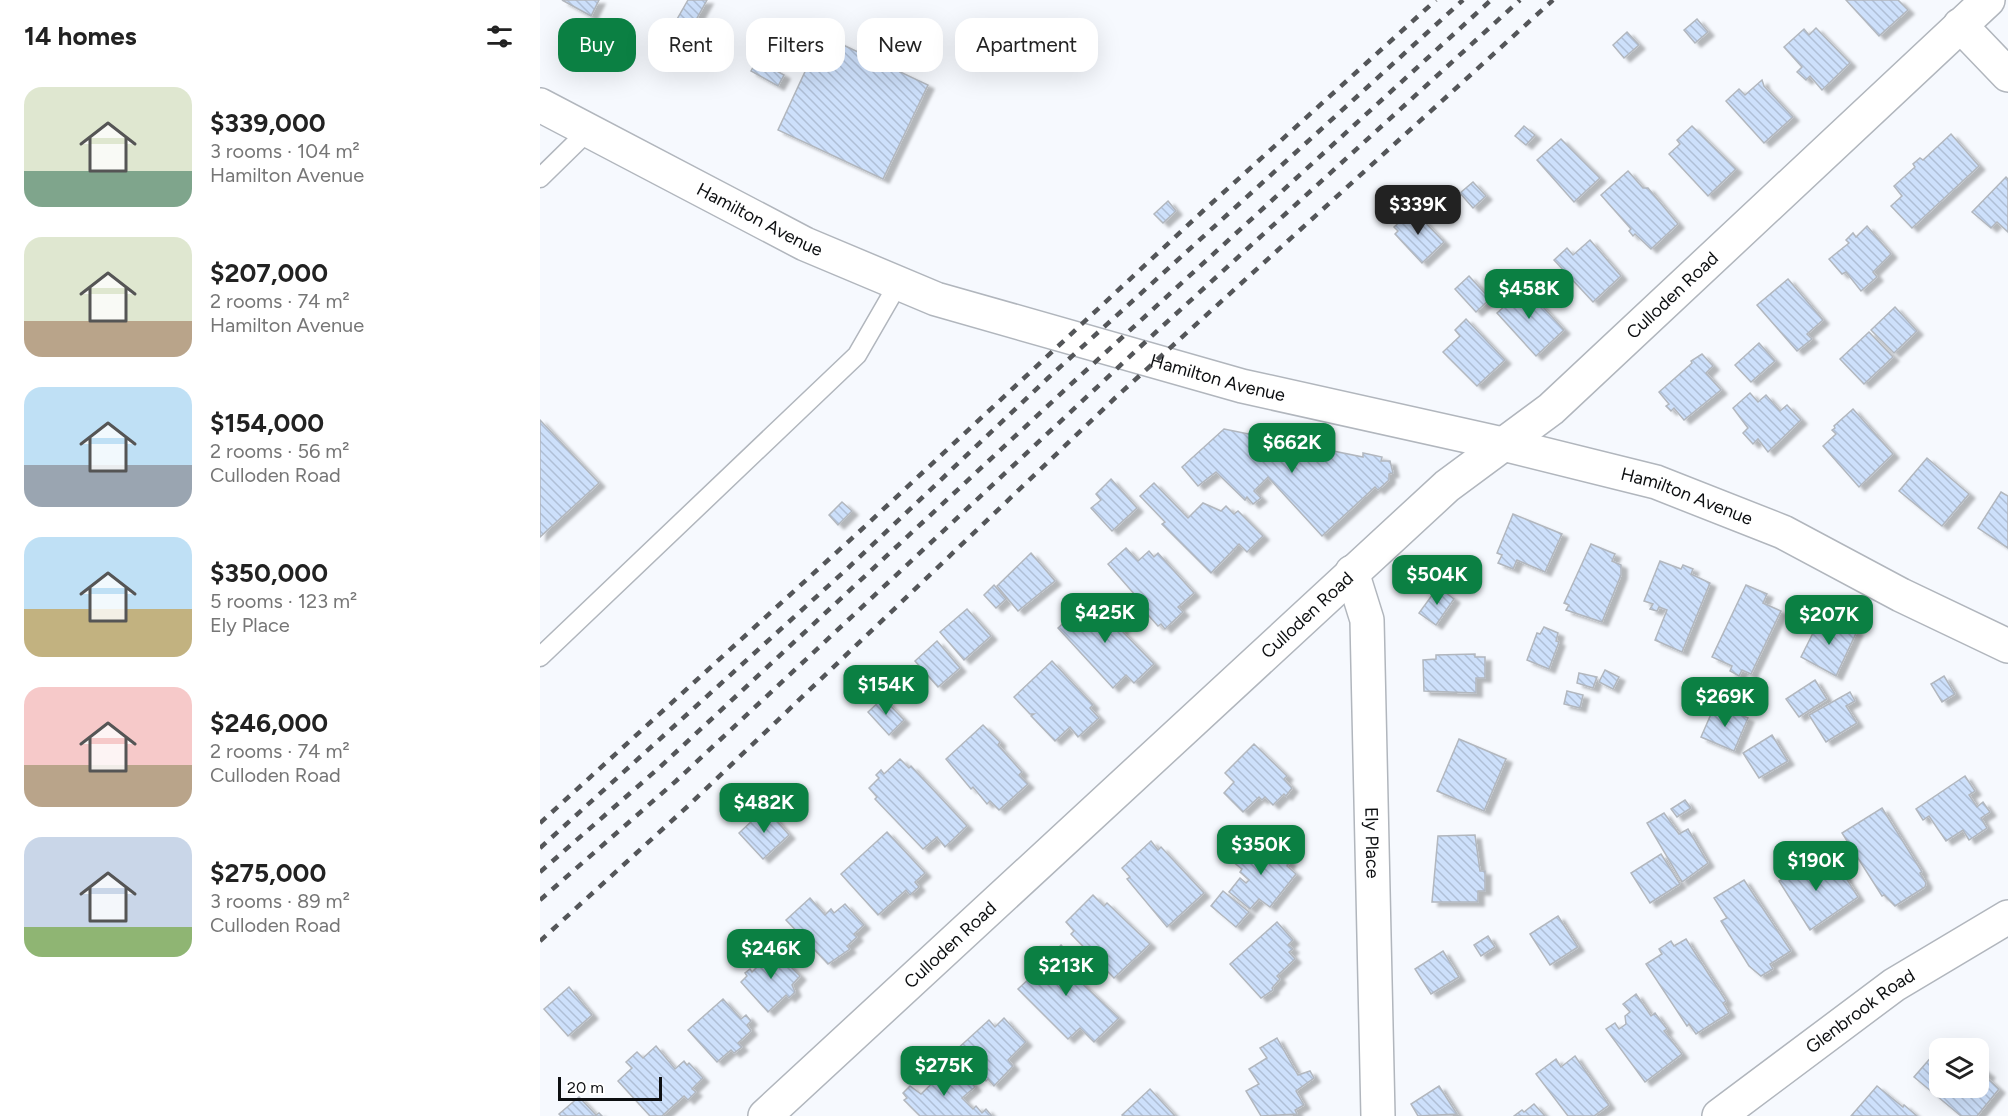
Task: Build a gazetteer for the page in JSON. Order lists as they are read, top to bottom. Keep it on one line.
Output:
{"streets":{"street":["Hamilton Avenue","Culloden Road","Ely Place","Glenbrook Road"]},"crossings":[["Hamilton Avenue","Culloden Road"],["Culloden Road","Ely Place"]],"scale_bar":"20 m","page":{"heading":"14 homes","chip":["Buy","Rent","Filters","New","Apartment"],"list":[{"name":"$339,000","note":"3 rooms · 104 m² · Hamilton Avenue"},{"name":"$207,000","note":"2 rooms · 74 m² · Hamilton Avenue"},{"name":"$154,000","note":"2 rooms · 56 m² · Culloden Road"},{"name":"$350,000","note":"5 rooms · 123 m² · Ely Place"},{"name":"$246,000","note":"2 rooms · 74 m² · Culloden Road"},{"name":"$275,000","note":"3 rooms · 89 m² · Culloden Road"}],"price":["$339K","$458K","$662K","$504K","$425K","$207K","$154K","$269K","$482K","$350K","$190K","$246K","$213K","$275K"],"scale":"20 m"}}
